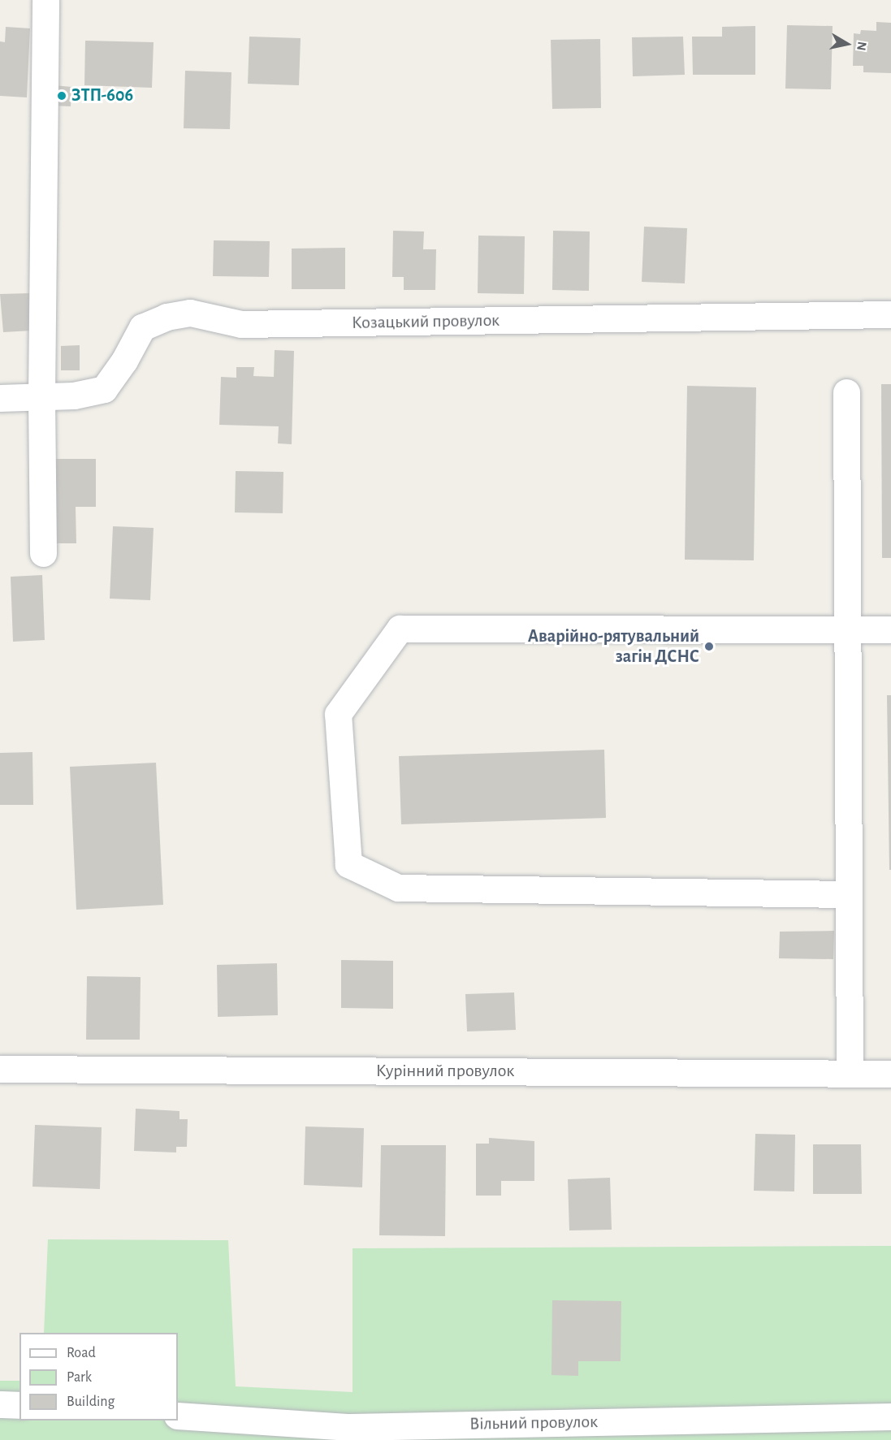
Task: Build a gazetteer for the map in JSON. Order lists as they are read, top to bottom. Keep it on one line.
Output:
{"streets":{"street":["Козацький провулок","Курінний провулок","Вільний провулок"]},"places":["ЗТП-606","Аварійно-рятувальний загін ДСНС"],"legend":["Road","Park","Building"],"north":"right"}
